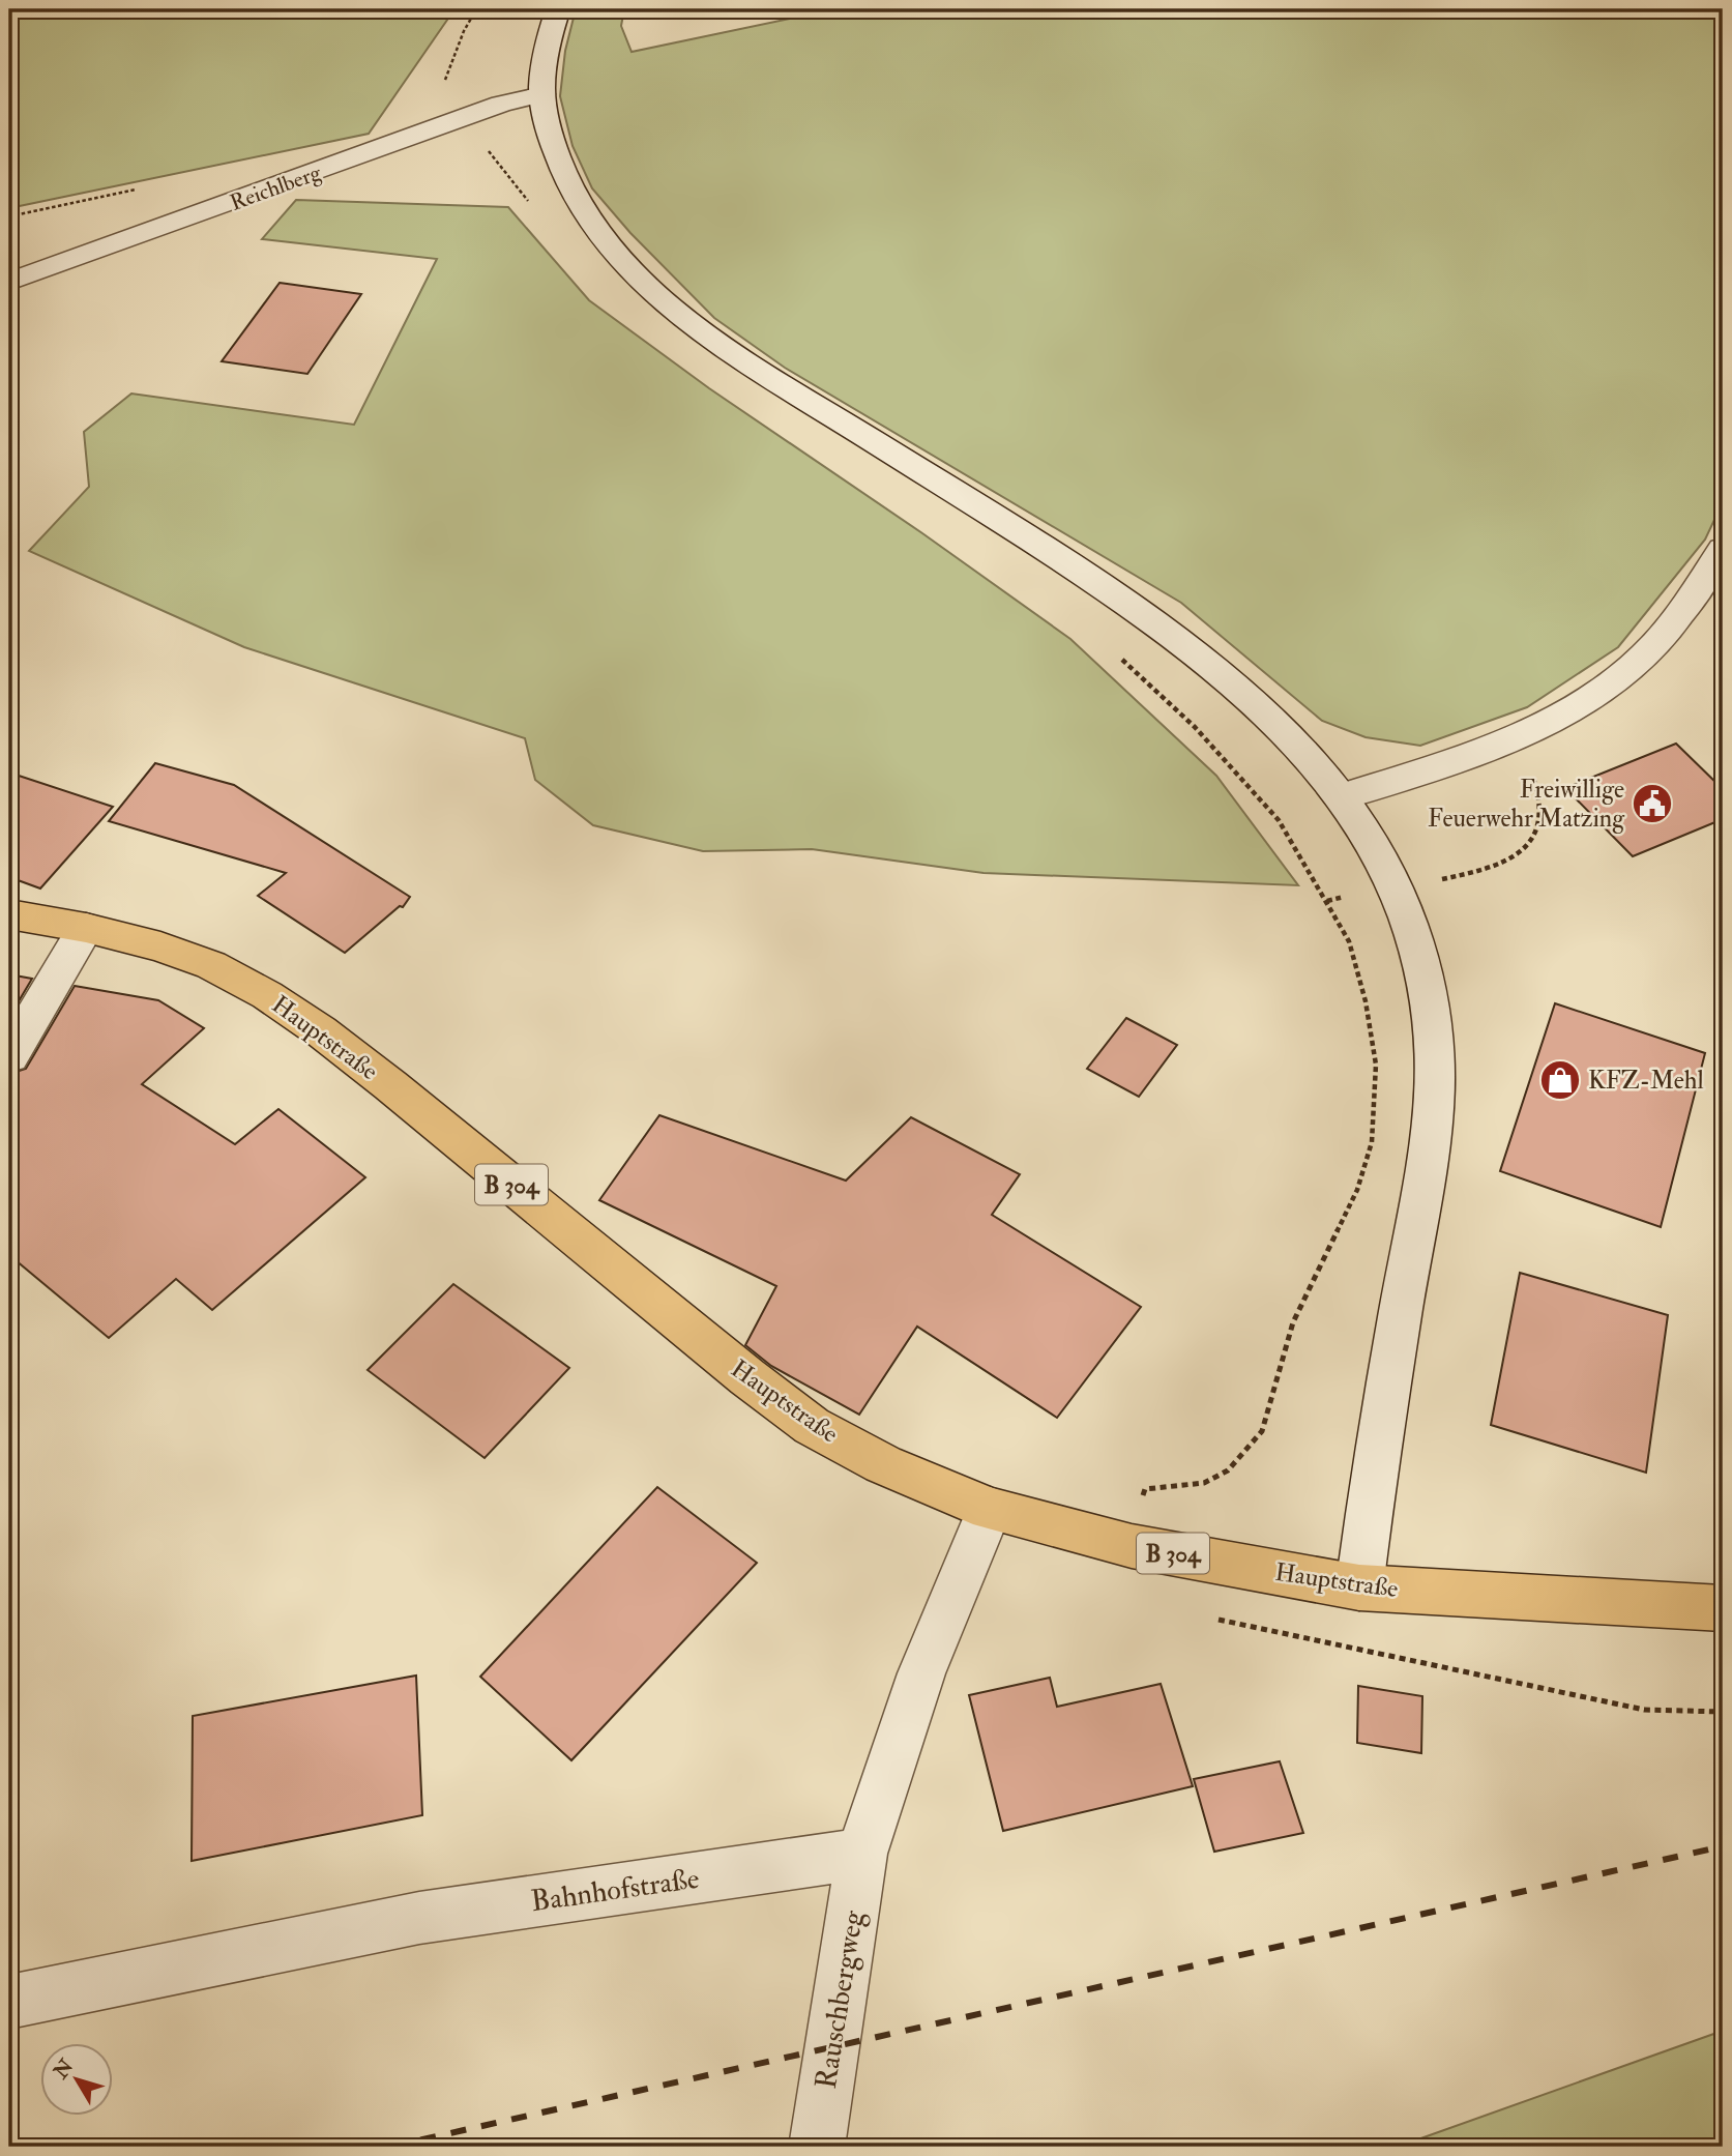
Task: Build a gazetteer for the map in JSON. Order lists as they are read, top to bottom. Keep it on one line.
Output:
{"streets":{"main road":["Reichlberg","Hauptstraße","B 304","Bahnhofstraße","Rauschbergweg"]},"crossings":[["Bahnhofstraße","Rauschbergweg"]],"places":{"public building":["Freiwillige Feuerwehr Matzing"],"shop":["KFZ-Mehl"]},"north":"top left"}
